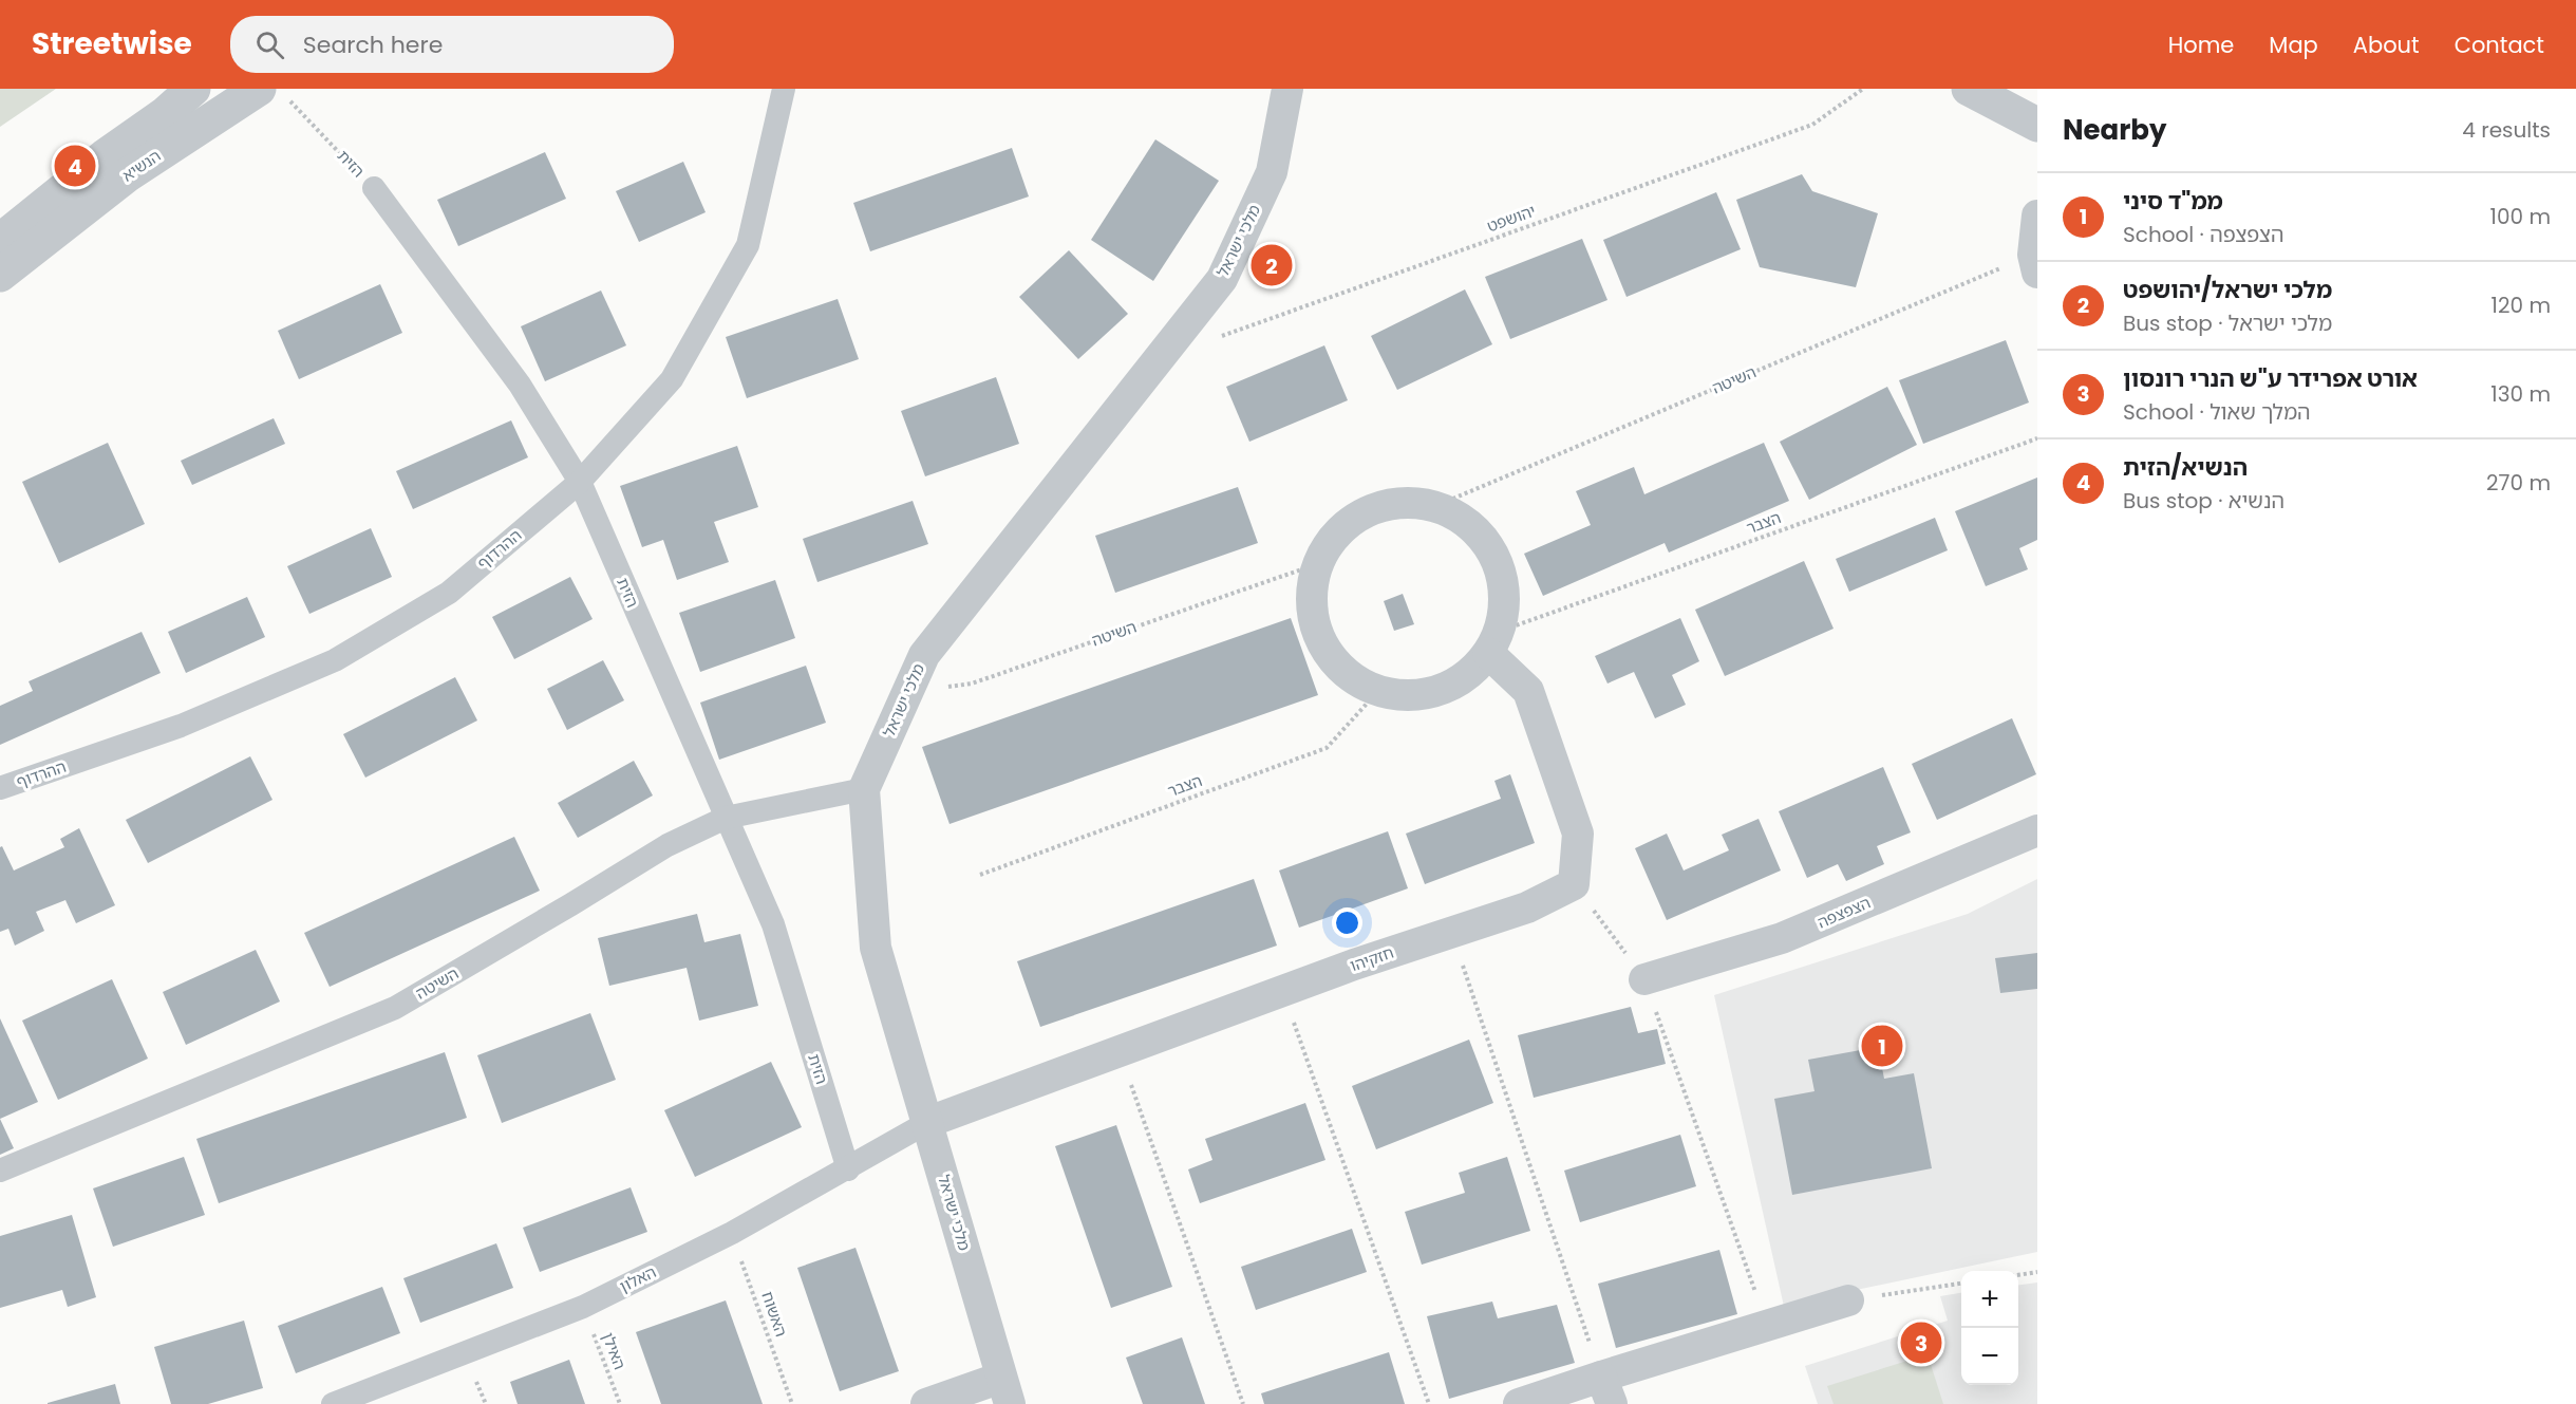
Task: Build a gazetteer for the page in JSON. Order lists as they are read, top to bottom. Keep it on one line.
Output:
{"streets":{"street":["הזית","הנשיא","מלכי ישראל","השיטה","ההרדוף","הצפצפה","חזקיהו","האלון"],"path":["יהושפט","הצבר","האשוח","האילן"]},"crossings":[["הזית","הנשיא"],["הזית","השיטה"],["הזית","ההרדוף"],["הזית","האלון"],["מלכי ישראל","השיטה"],["מלכי ישראל","חזקיהו"],["מלכי ישראל","האלון"],["השיטה","הצבר"],["חזקיהו","האלון"],["האלון","האשוח"],["האלון","האילן"]],"page":{"header":"Streetwise","search":"Search here","nav":["Home","Map","About","Contact"],"heading":["Nearby","4 results"],"pins":["4","2","1","3"],"list":[{"mark":"1","name":"ממ\"ד סיני","note":"School · הצפצפה","value":"100 m"},{"mark":"2","name":"מלכי ישראל/יהושפט","note":"Bus stop · מלכי ישראל","value":"120 m"},{"mark":"3","name":"אורט אפרידר ע\"ש הנרי רונסון","note":"School · המלך שאול","value":"130 m"},{"mark":"4","name":"הנשיא/הזית","note":"Bus stop · הנשיא","value":"270 m"}],"map_buttons":["+","−"]}}
